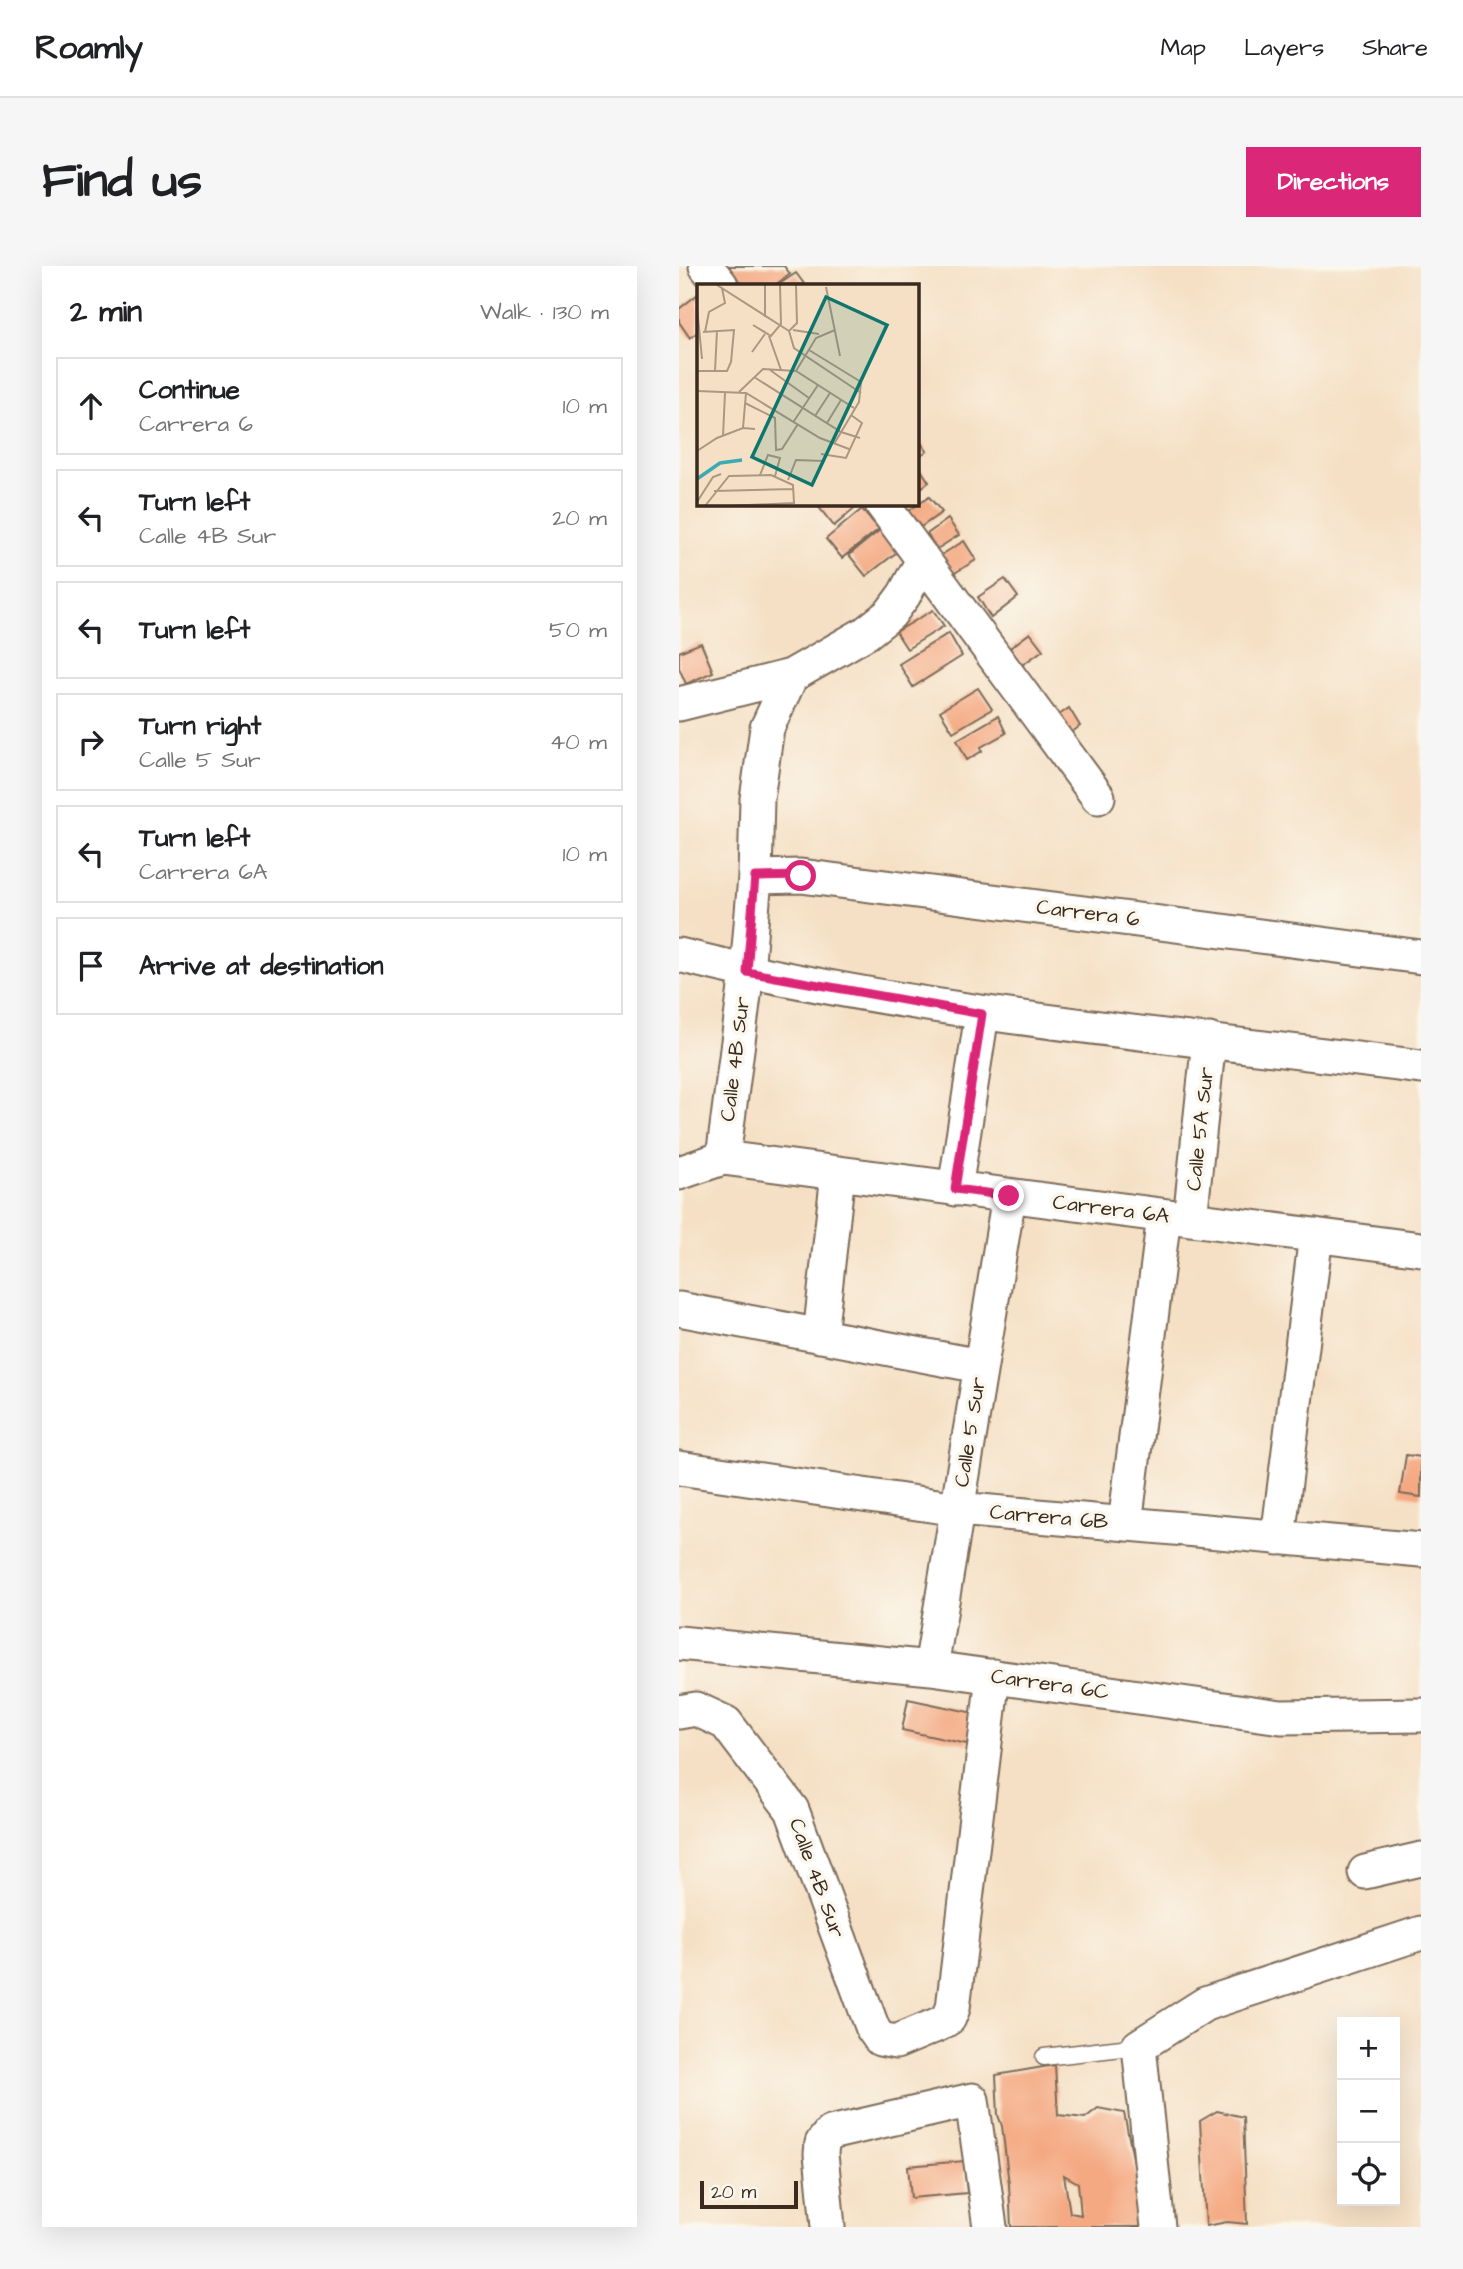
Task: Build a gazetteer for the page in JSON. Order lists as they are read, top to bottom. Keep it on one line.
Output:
{"streets":{"street":["Carrera 6","Calle 4B Sur","Calle 5A Sur","Carrera 6A","Calle 5 Sur","Carrera 6B","Carrera 6C"]},"crossings":[["Carrera 6","Calle 4B Sur"],["Calle 4B Sur","Carrera 6A"],["Calle 4B Sur","Carrera 6C"],["Calle 5A Sur","Carrera 6A"],["Calle 5A Sur","Carrera 6B"],["Carrera 6A","Calle 5 Sur"],["Calle 5 Sur","Carrera 6B"],["Calle 5 Sur","Carrera 6C"]],"scale_bar":"20 m","page":{"header":"Roamly","nav":["Map","Layers","Share"],"buttons":"Directions","title":"Find us","heading":["2 min","Walk · 130 m"],"list":[["Continue","Carrera 6","10 m"],["Turn left","Calle 4B Sur","20 m"],["Turn left","50 m"],["Turn right","Calle 5 Sur","40 m"],["Turn left","Carrera 6A","10 m"],"Arrive at destination"],"map_buttons":["+","−"],"scale":"20 m"}}
